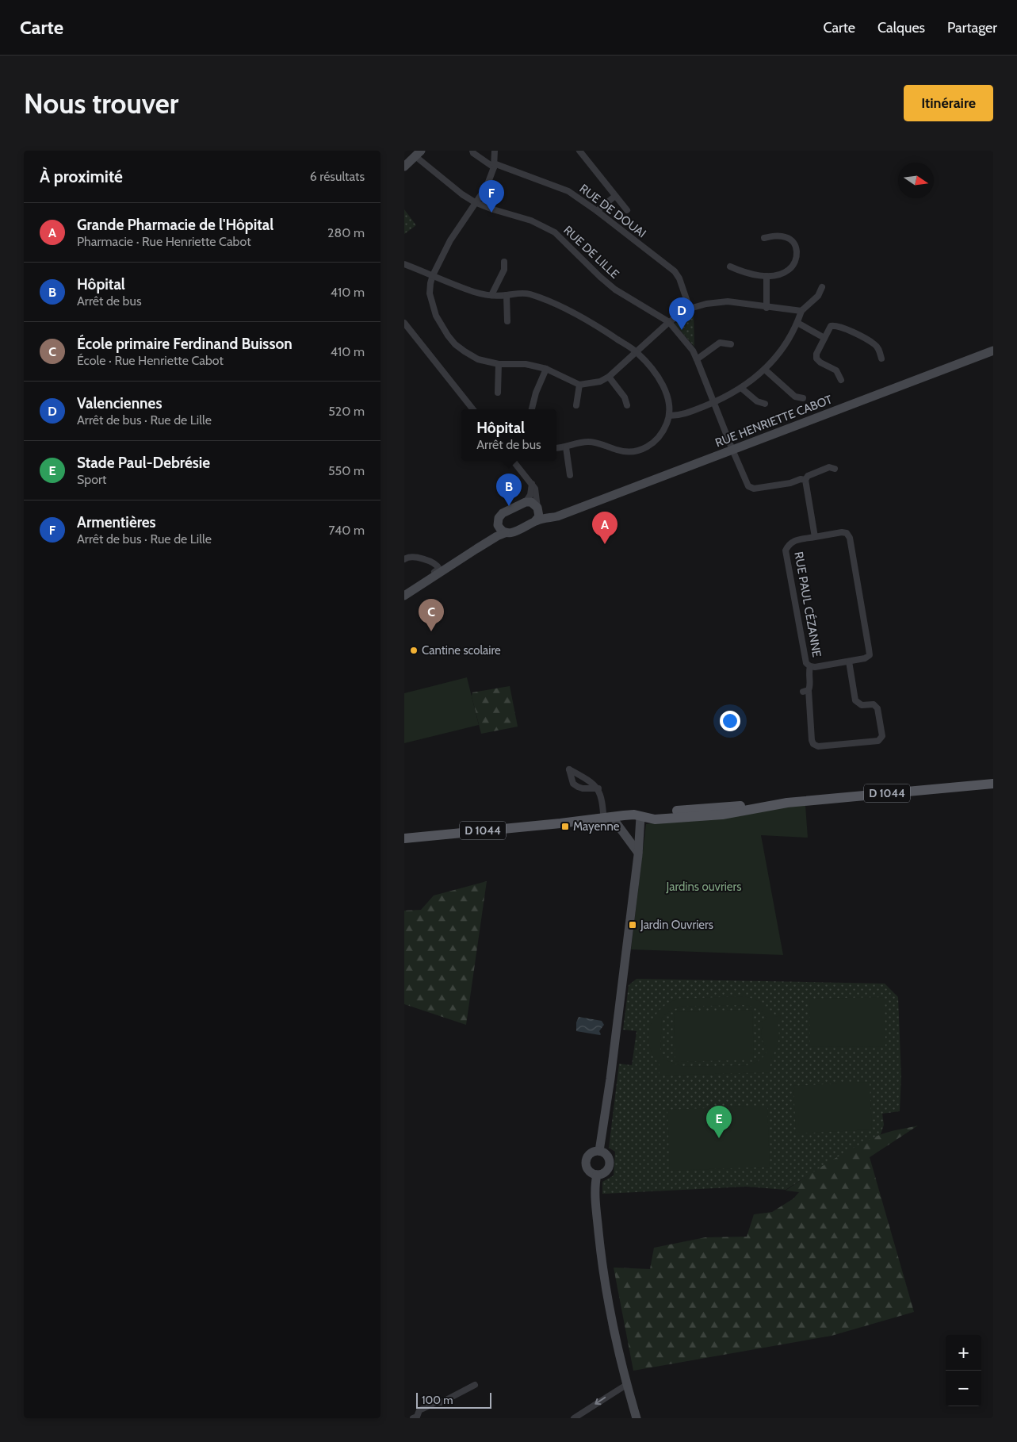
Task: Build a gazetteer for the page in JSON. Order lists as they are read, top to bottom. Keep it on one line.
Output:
{"streets":{"main road":["D 1044"],"street":["RUE DE DOUAI","RUE DE LILLE","RUE HENRIETTE CABOT","RUE PAUL CÉZANNE"]},"crossings":[["RUE DE LILLE","RUE HENRIETTE CABOT"]],"parks":["Jardins ouvriers"],"places":{"other":["Cantine scolaire"],"transit":["Mayenne","Jardin Ouvriers"]},"scale_bar":"100 m","north":"right","page":{"header":"Carte","nav":["Carte","Calques","Partager"],"buttons":"Itinéraire","title":"Nous trouver","heading":["À proximité","6 résultats"],"pins":["F","D","B","A","C","E"],"list":[{"mark":"A","name":"Grande Pharmacie de l'Hôpital","note":"Pharmacie · Rue Henriette Cabot","value":"280 m"},{"mark":"B","name":"Hôpital","note":"Arrêt de bus","value":"410 m"},{"mark":"C","name":"École primaire Ferdinand Buisson","note":"École · Rue Henriette Cabot","value":"410 m"},{"mark":"D","name":"Valenciennes","note":"Arrêt de bus · Rue de Lille","value":"520 m"},{"mark":"E","name":"Stade Paul-Debrésie","note":"Sport","value":"550 m"},{"mark":"F","name":"Armentières","note":"Arrêt de bus · Rue de Lille","value":"740 m"}],"popup":["Hôpital","Arrêt de bus"],"map_buttons":["+","−"],"scale":"100 m"}}
